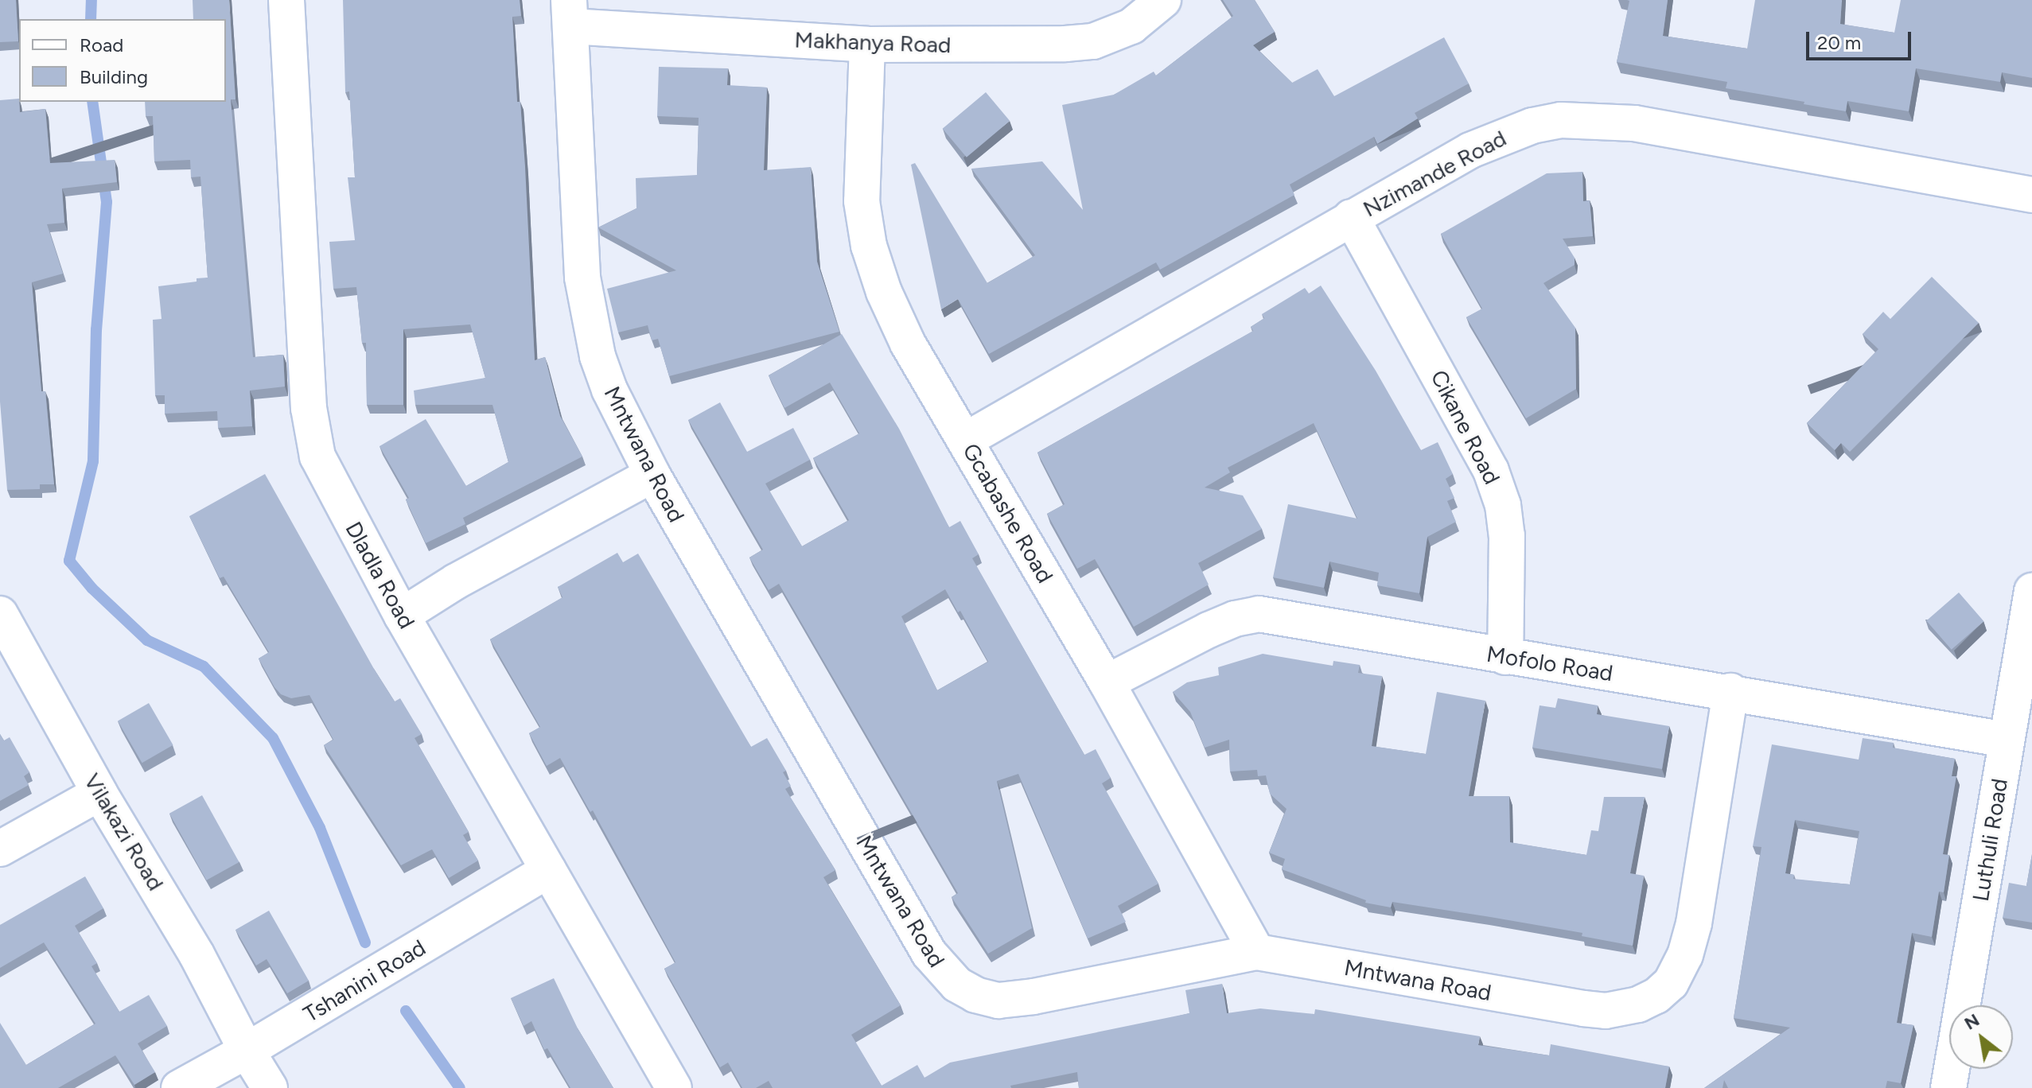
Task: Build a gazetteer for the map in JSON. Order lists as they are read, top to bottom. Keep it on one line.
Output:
{"streets":{"street":["Makhanya Road","Nzimande Road","Cikane Road","Mntwana Road","Gcabashe Road","Dladla Road","Mofolo Road","Vilakazi Road","Luthuli Road","Tshanini Road"]},"crossings":[["Makhanya Road","Mntwana Road"],["Makhanya Road","Gcabashe Road"],["Nzimande Road","Cikane Road"],["Nzimande Road","Gcabashe Road"],["Cikane Road","Mofolo Road"],["Mntwana Road","Gcabashe Road"],["Mntwana Road","Mofolo Road"],["Gcabashe Road","Mofolo Road"],["Dladla Road","Tshanini Road"],["Mofolo Road","Luthuli Road"],["Vilakazi Road","Tshanini Road"]],"legend":["Road","Building"],"scale_bar":"20 m","north":"top left"}
